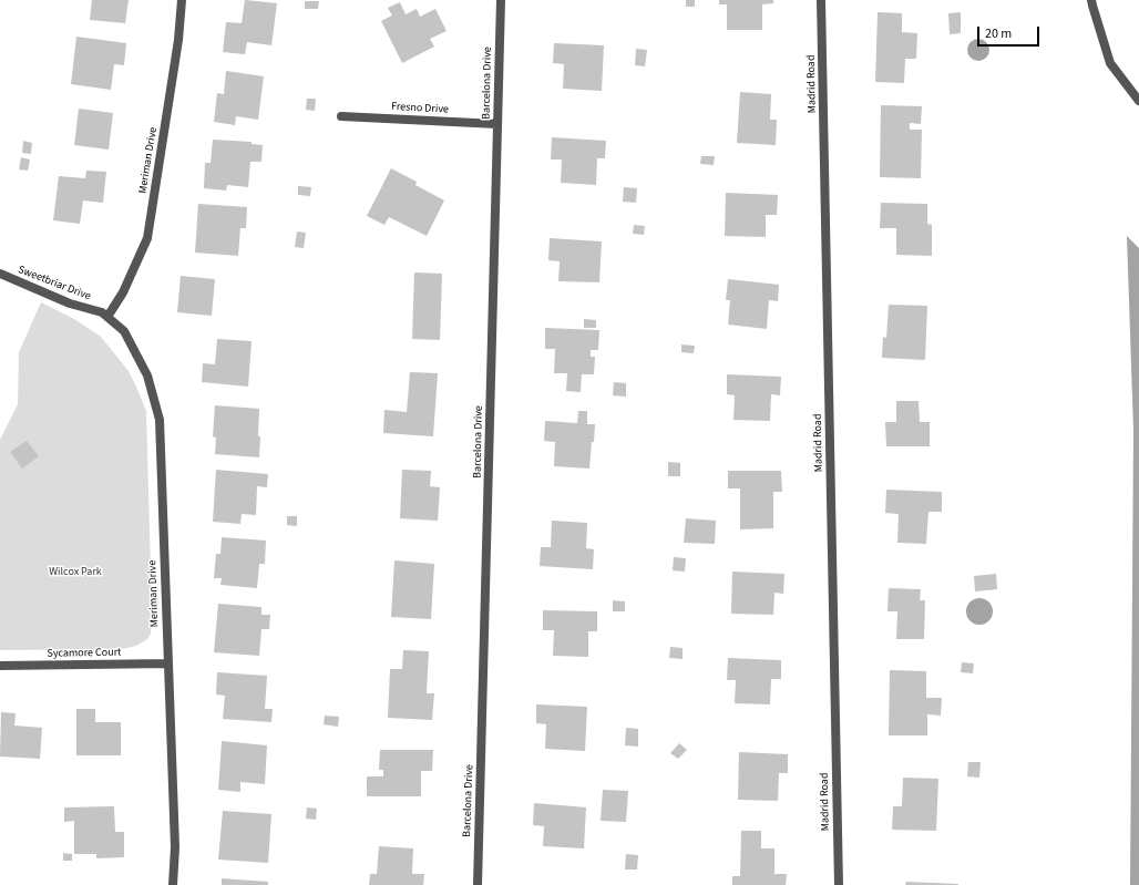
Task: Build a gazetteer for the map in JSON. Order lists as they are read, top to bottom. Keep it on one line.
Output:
{"streets":{"street":["Barcelona Drive","Madrid Road","Fresno Drive","Meriman Drive","Sweetbriar Drive","Sycamore Court"]},"crossings":[["Barcelona Drive","Fresno Drive"],["Meriman Drive","Sweetbriar Drive"],["Meriman Drive","Sycamore Court"]],"parks":["Wilcox Park"],"scale_bar":"20 m"}
